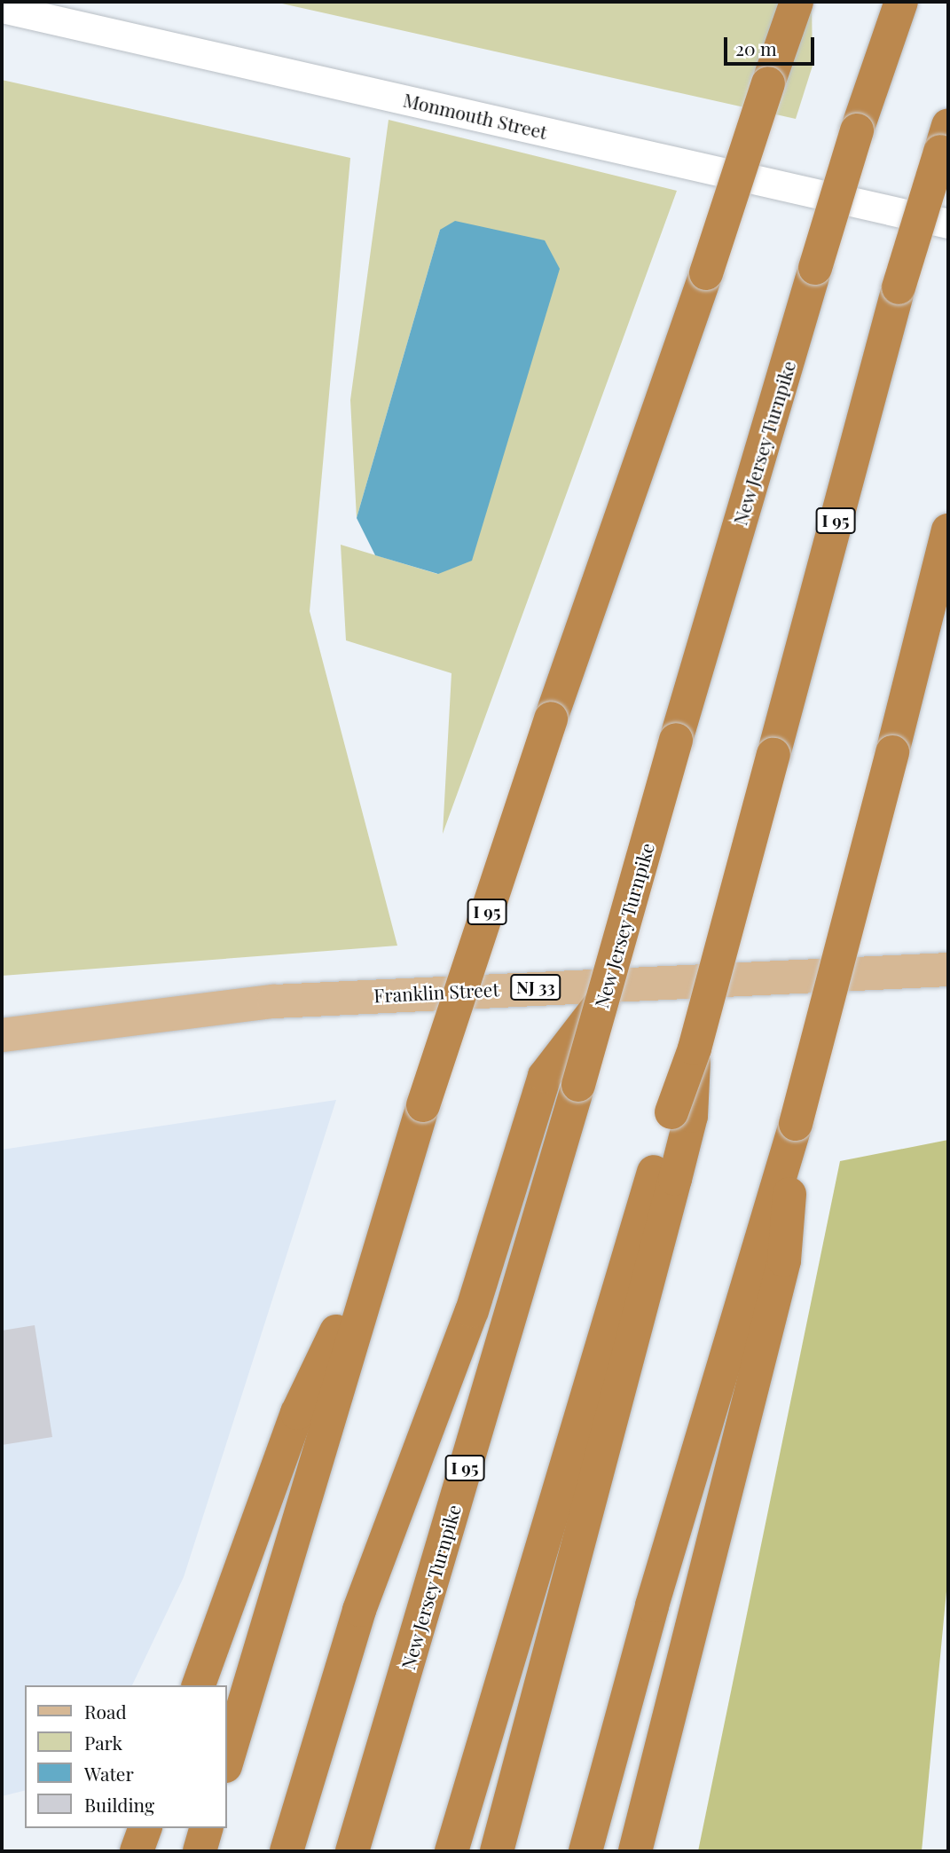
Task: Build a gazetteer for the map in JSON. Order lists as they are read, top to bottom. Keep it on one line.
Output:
{"streets":{"highway":["New Jersey Turnpike","I 95"],"main road":["NJ 33","Franklin Street"],"street":["Monmouth Street"]},"legend":["Road","Park","Water","Building"],"scale_bar":"20 m"}
